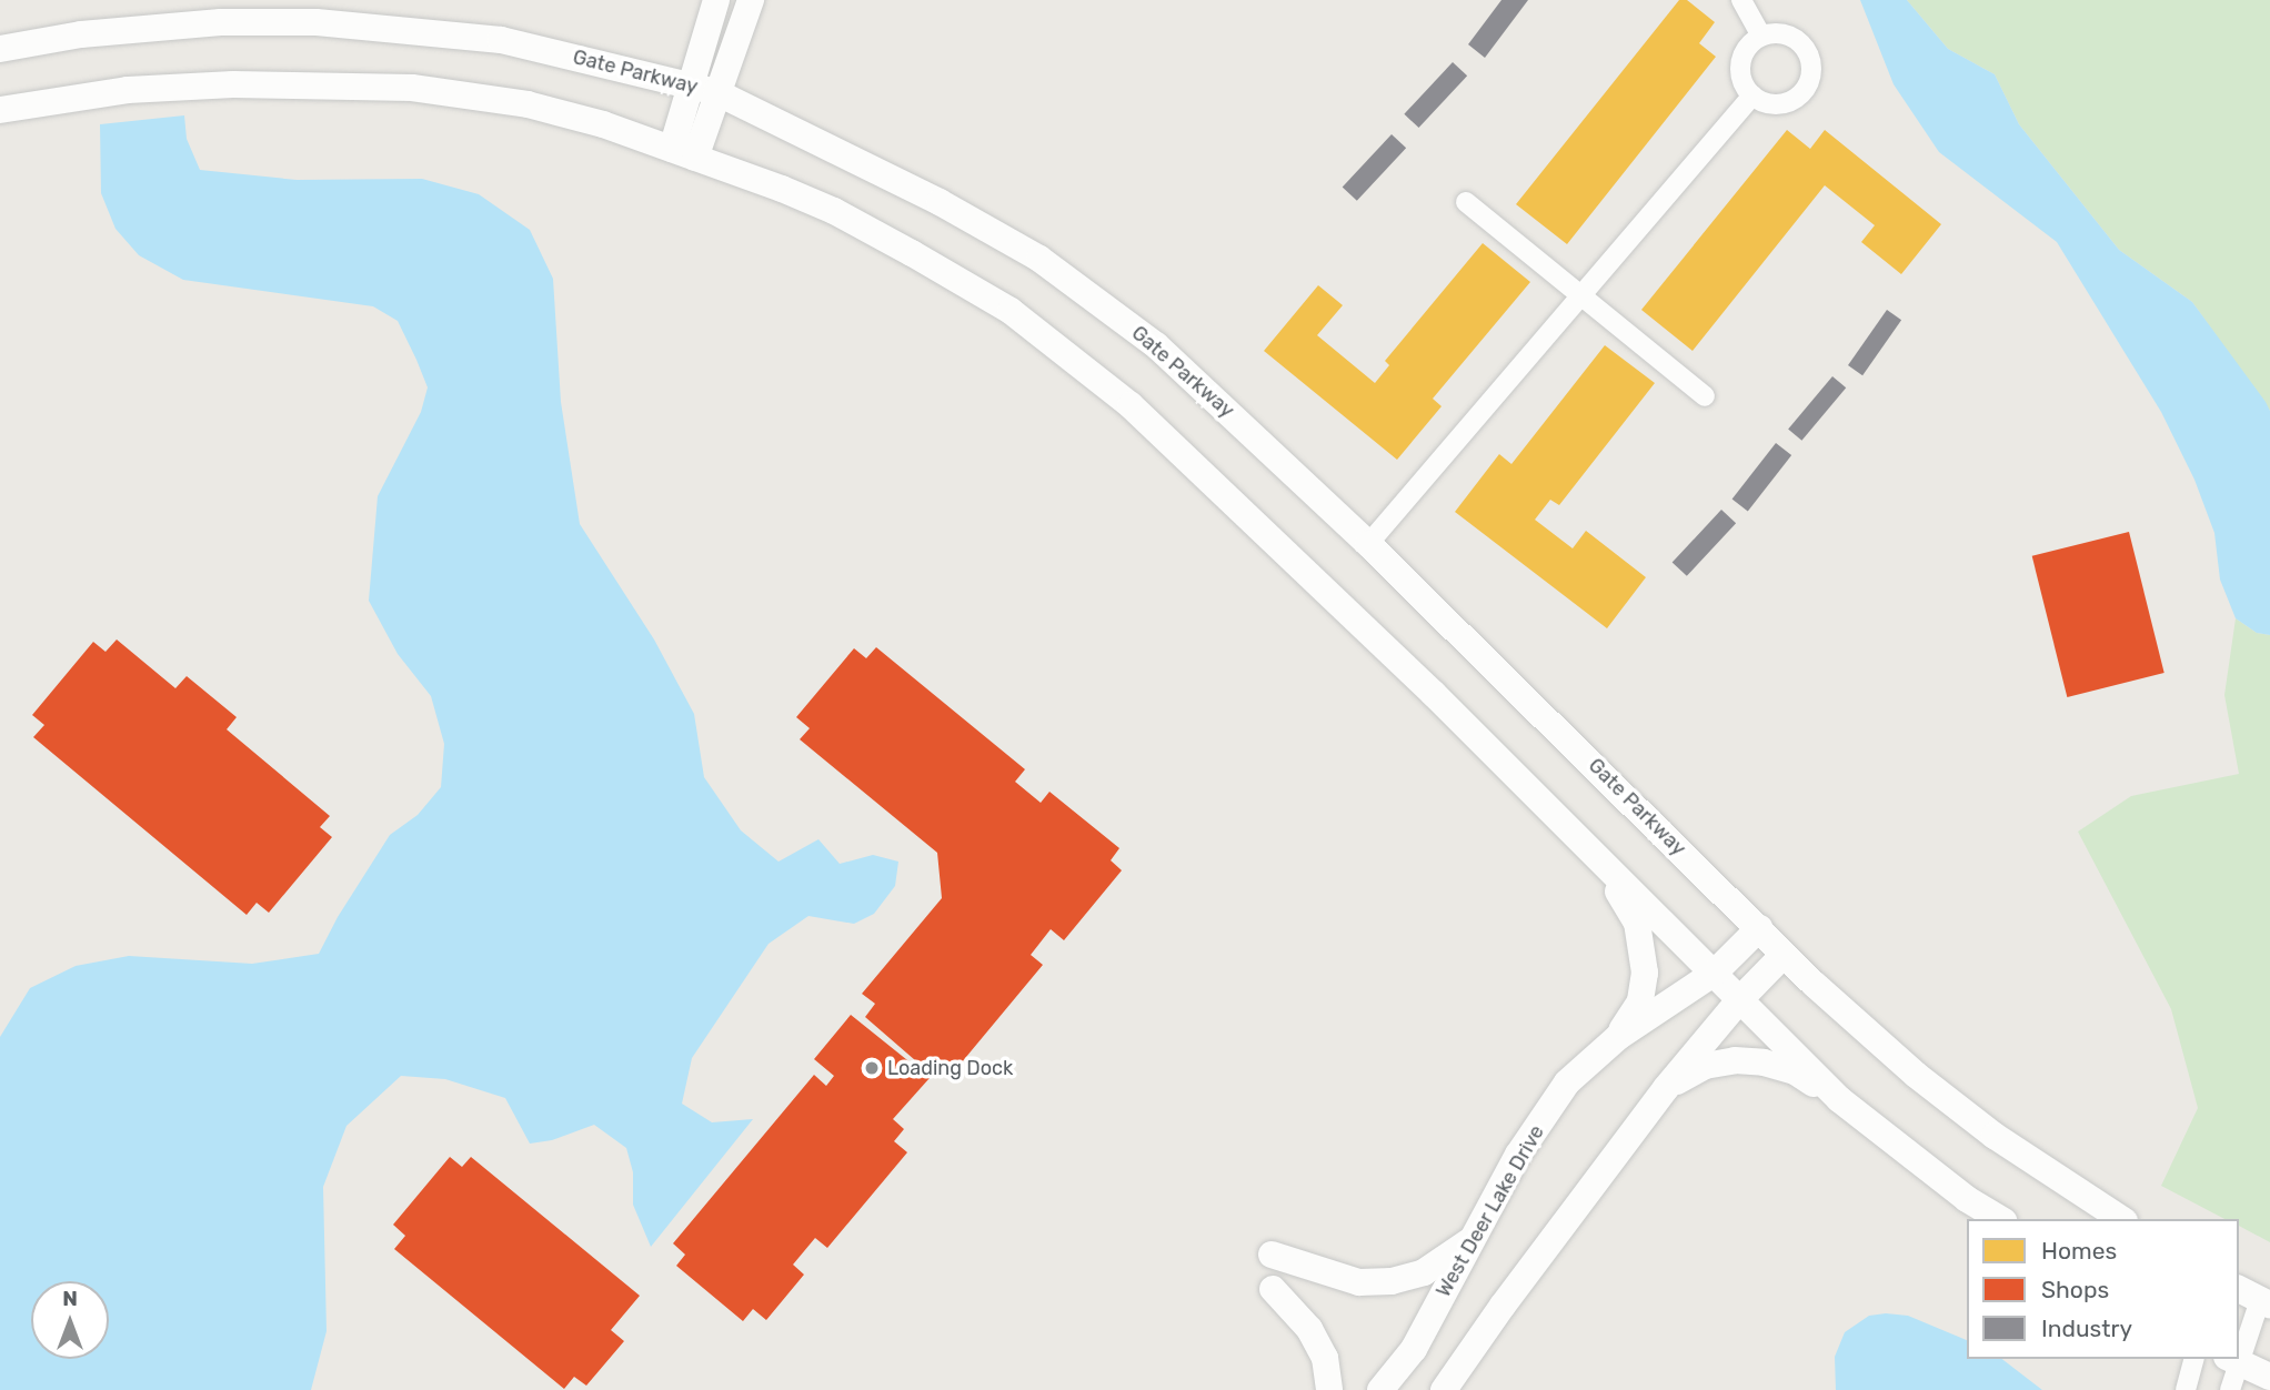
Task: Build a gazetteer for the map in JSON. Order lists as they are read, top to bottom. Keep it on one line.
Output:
{"streets":{"main road":["Gate Parkway","West Deer Lake Drive"]},"crossings":[["Gate Parkway","West Deer Lake Drive"]],"places":["Loading Dock"],"legend":["Homes","Shops","Industry"],"north":"top"}
